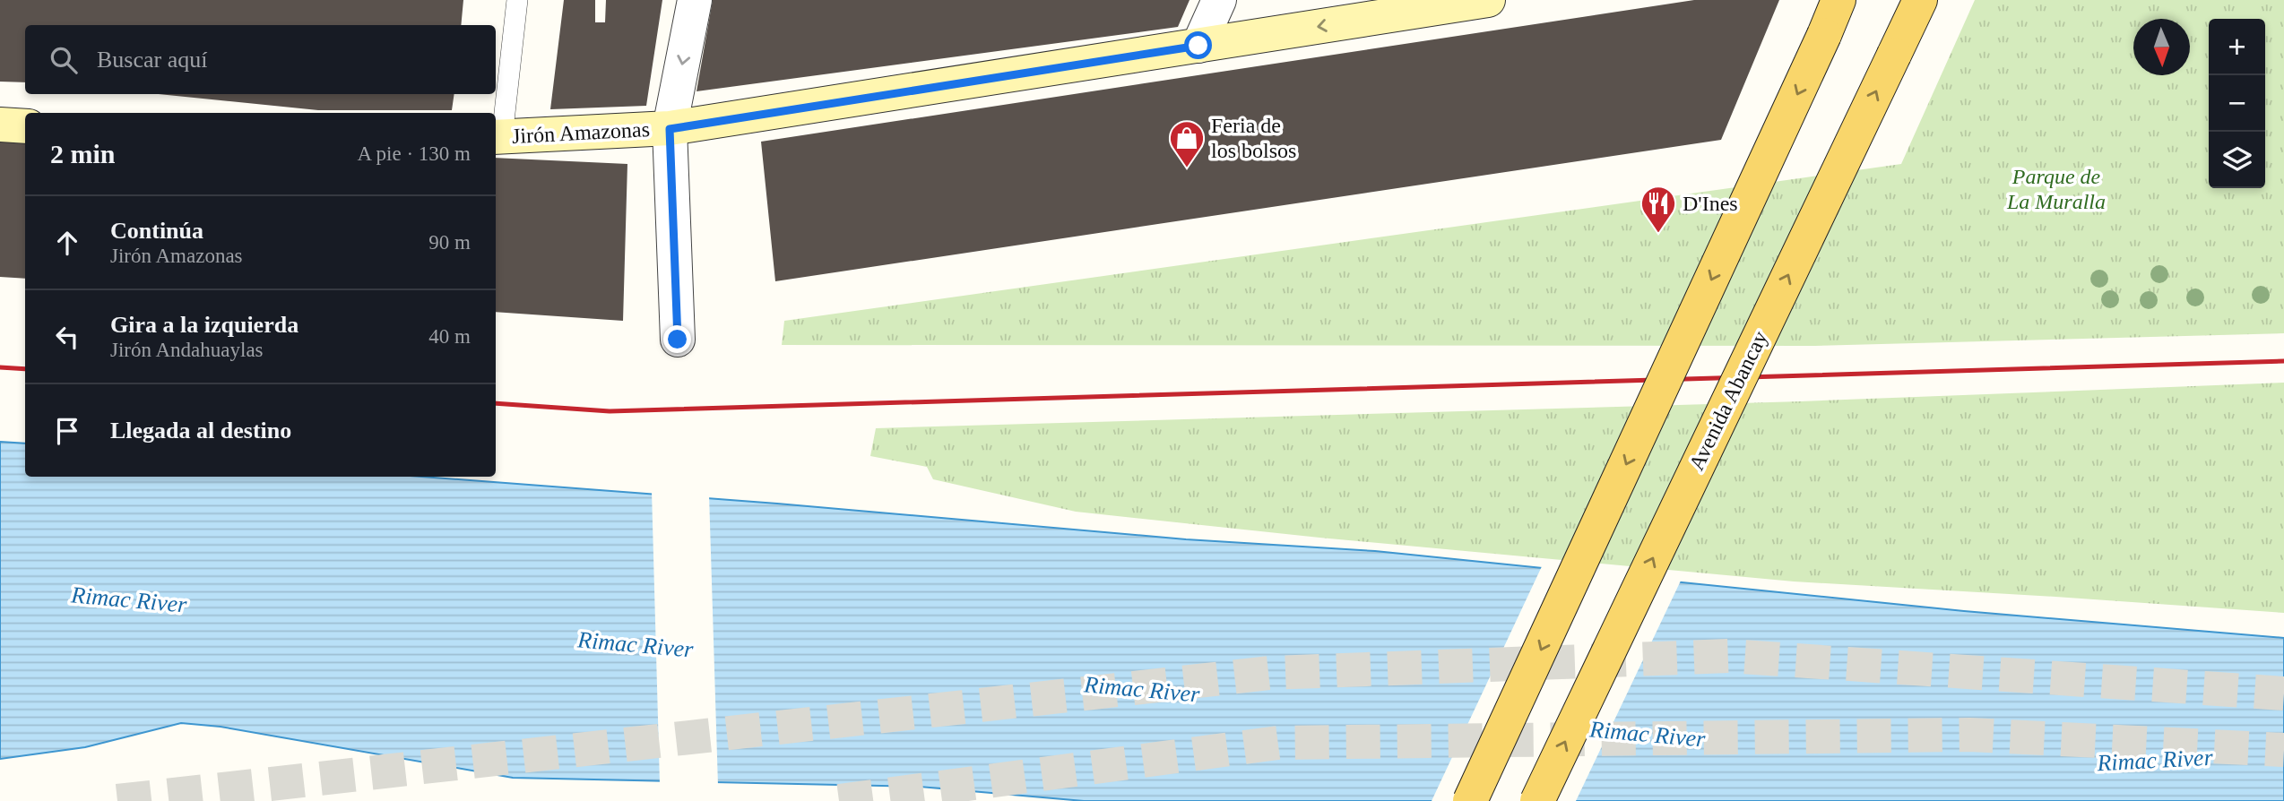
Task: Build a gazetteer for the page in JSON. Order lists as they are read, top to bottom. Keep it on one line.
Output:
{"streets":{"main road":["Avenida Abancay"],"street":["Jirón Amazonas"]},"water":["Rimac River"],"parks":["Parque de La Muralla"],"places":{"shop":["Feria de los bolsos"],"restaurant":["D'Ines"]},"north":"bottom","page":{"map_buttons":["+","−"],"search":"Buscar aquí","heading":["2 min","A pie · 130 m"],"list":[["Continúa","Jirón Amazonas","90 m"],["Gira a la izquierda","Jirón Andahuaylas","40 m"],"Llegada al destino"]}}
